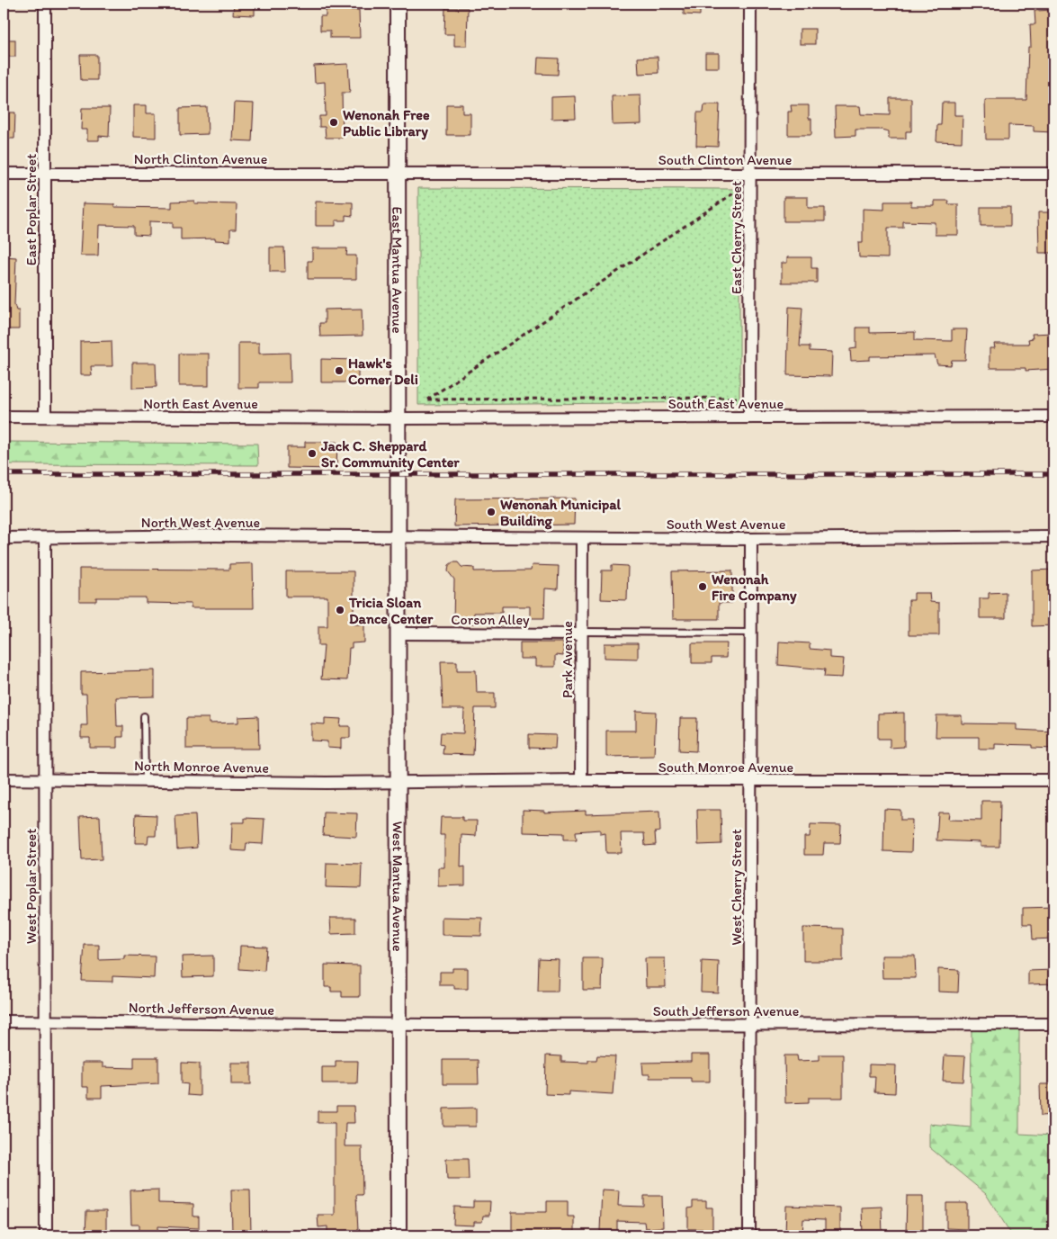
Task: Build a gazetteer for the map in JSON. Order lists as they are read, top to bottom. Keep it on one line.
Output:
{"streets":{"street":["North Clinton Avenue","South Clinton Avenue","East Poplar Street","East Cherry Street","East Mantua Avenue","North East Avenue","South East Avenue","North West Avenue","South West Avenue","Corson Alley","Park Avenue","North Monroe Avenue","South Monroe Avenue","West Poplar Street","West Mantua Avenue","West Cherry Street","North Jefferson Avenue","South Jefferson Avenue"]},"crossings":[["North Clinton Avenue","South Clinton Avenue"],["North Clinton Avenue","East Poplar Street"],["North Clinton Avenue","East Mantua Avenue"],["South Clinton Avenue","East Cherry Street"],["South Clinton Avenue","East Mantua Avenue"],["East Poplar Street","North East Avenue"],["East Cherry Street","South East Avenue"],["East Mantua Avenue","North East Avenue"],["East Mantua Avenue","South East Avenue"],["East Mantua Avenue","North West Avenue"],["East Mantua Avenue","South West Avenue"],["East Mantua Avenue","West Mantua Avenue"],["North East Avenue","South East Avenue"],["North West Avenue","South West Avenue"],["North West Avenue","West Poplar Street"],["North West Avenue","West Mantua Avenue"],["South West Avenue","Park Avenue"],["South West Avenue","West Mantua Avenue"],["South West Avenue","West Cherry Street"],["Corson Alley","Park Avenue"],["Corson Alley","West Mantua Avenue"],["Park Avenue","South Monroe Avenue"],["North Monroe Avenue","South Monroe Avenue"],["North Monroe Avenue","West Poplar Street"],["North Monroe Avenue","West Mantua Avenue"],["South Monroe Avenue","West Mantua Avenue"],["South Monroe Avenue","West Cherry Street"],["West Poplar Street","North Jefferson Avenue"],["West Mantua Avenue","North Jefferson Avenue"],["West Mantua Avenue","South Jefferson Avenue"],["West Cherry Street","South Jefferson Avenue"],["North Jefferson Avenue","South Jefferson Avenue"]],"places":["Wenonah Free Public Library","Hawk's Corner Deli","Jack C. Sheppard Sr. Community Center","Wenonah Municipal Building","Wenonah Fire Company","Tricia Sloan Dance Center"]}
